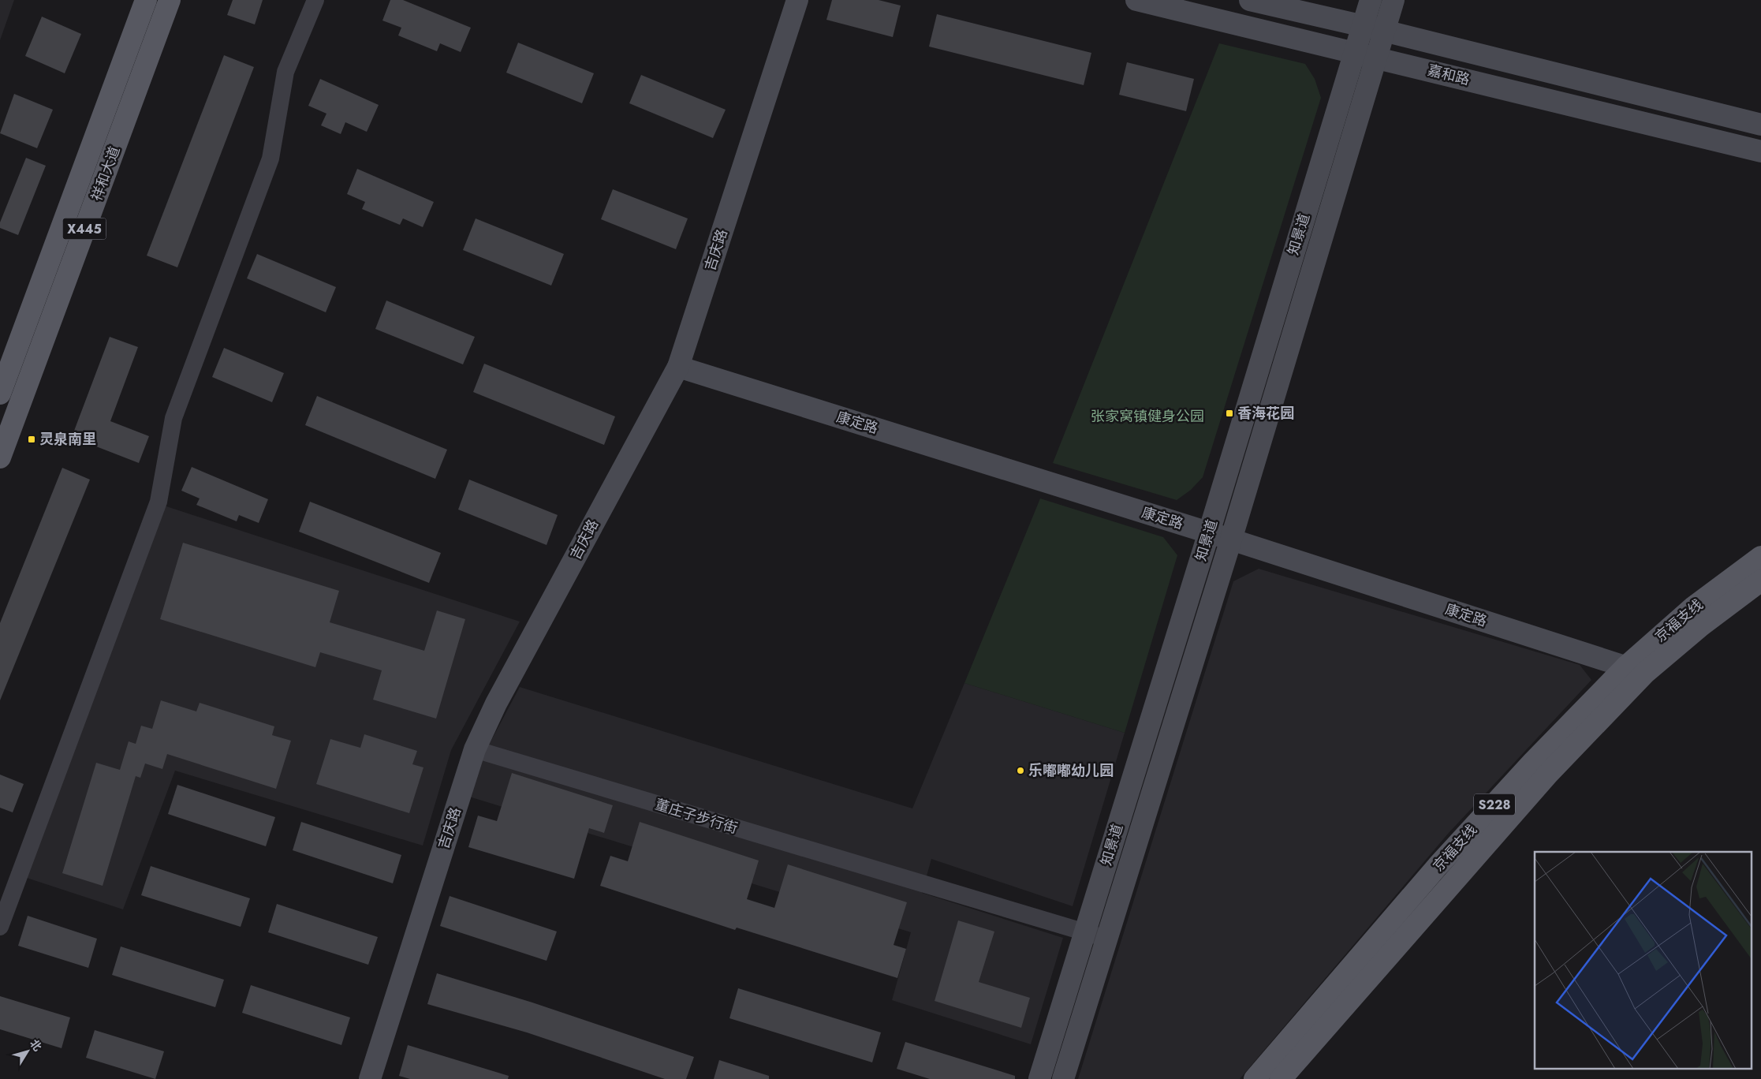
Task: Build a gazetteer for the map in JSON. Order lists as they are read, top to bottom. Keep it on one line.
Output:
{"streets":{"main road":["嘉和路","祥和大道","X445","知景道","吉庆路","康定路","京福支线","S228"],"street":["董庄子步行街"]},"crossings":[["嘉和路","知景道"],["知景道","康定路"],["知景道","董庄子步行街"],["吉庆路","康定路"],["吉庆路","董庄子步行街"],["康定路","京福支线"]],"parks":["张家窝镇健身公园"],"places":{"transit":["香海花园","灵泉南里"],"other":["乐嘟嘟幼儿园"]},"north":"top right"}
